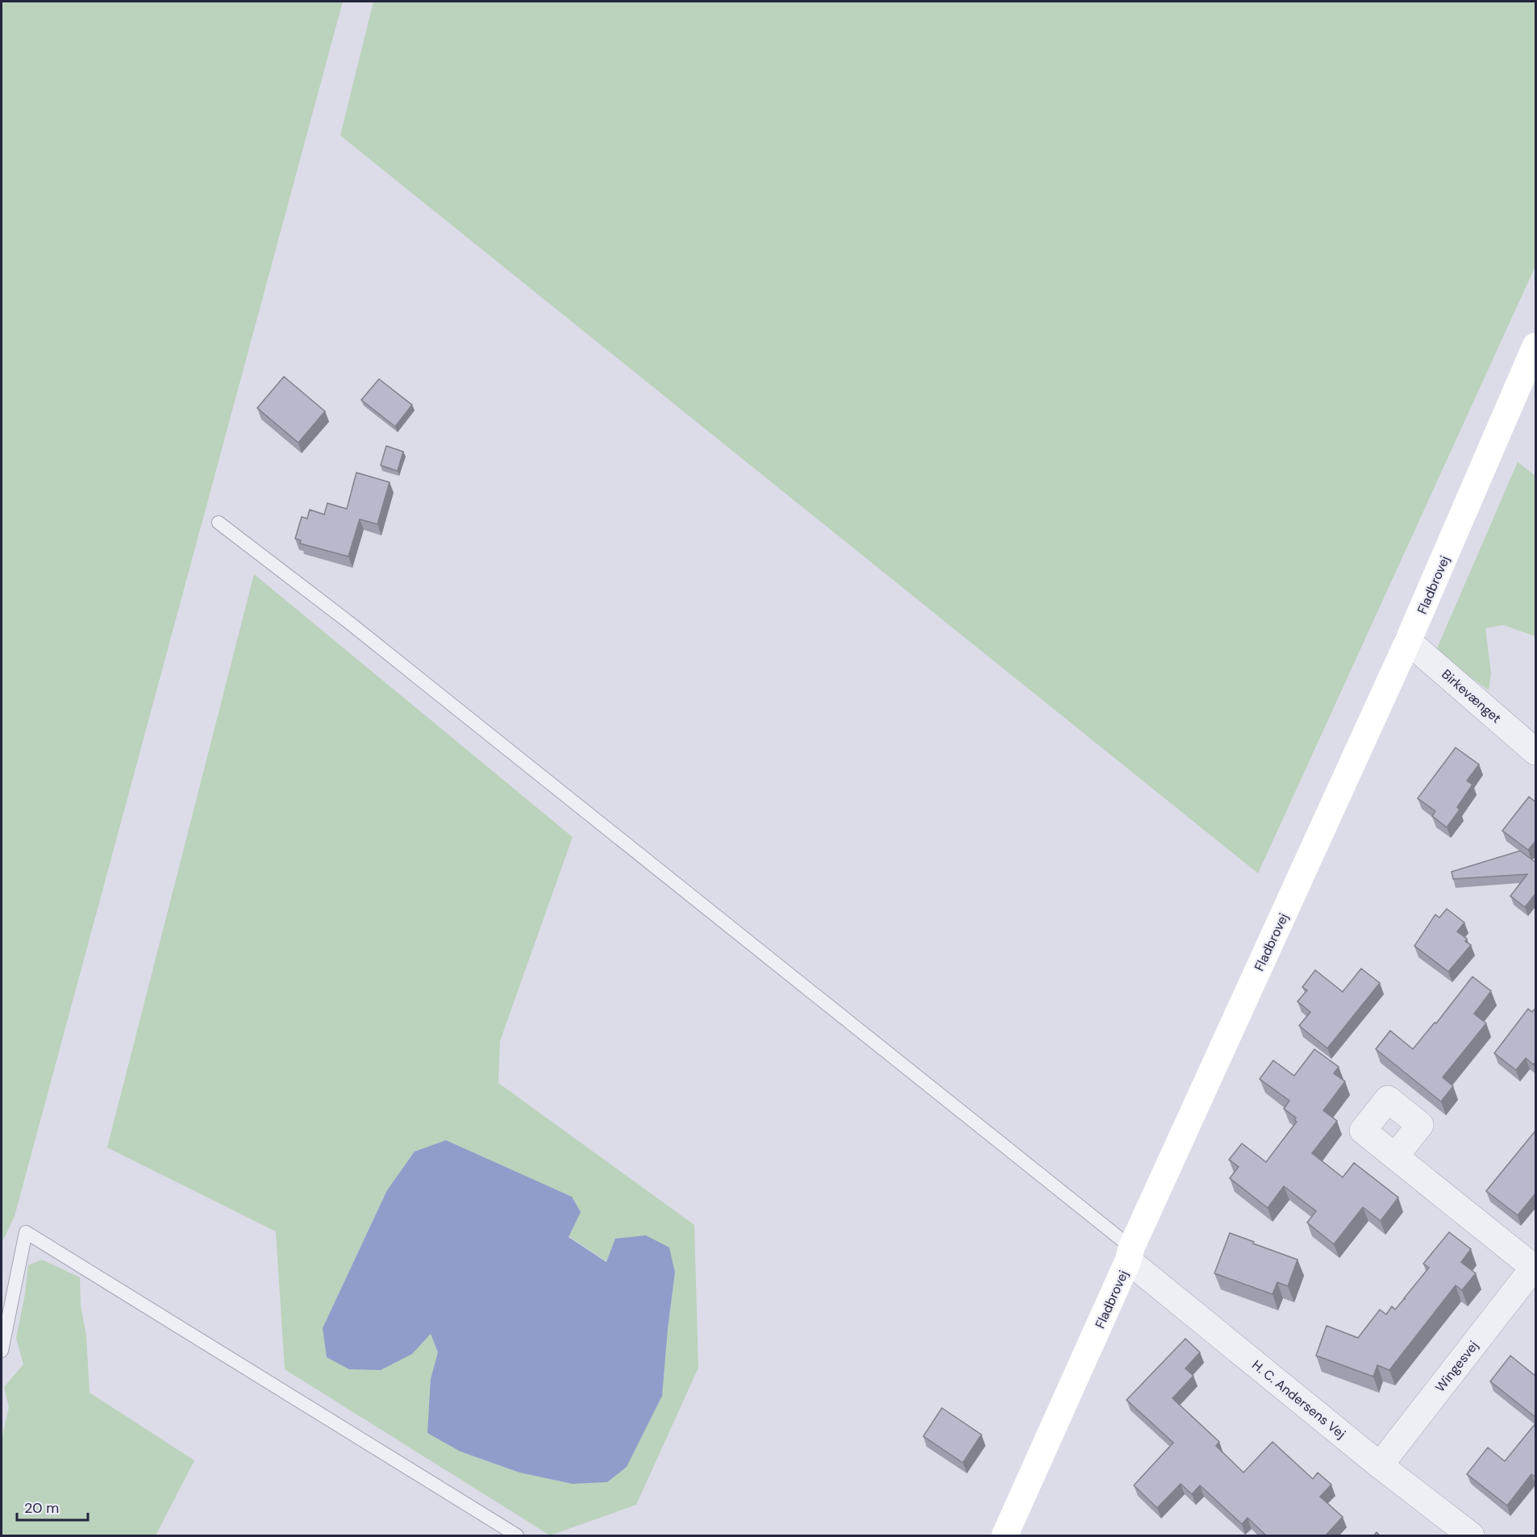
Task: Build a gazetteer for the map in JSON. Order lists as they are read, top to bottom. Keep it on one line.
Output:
{"streets":{"main road":["Fladbrovej"],"street":["Birkevænget","Wingesvej","H. C. Andersens Vej"]},"crossings":[["Fladbrovej","Birkevænget"],["Fladbrovej","H. C. Andersens Vej"],["Wingesvej","H. C. Andersens Vej"]],"scale_bar":"20 m"}
